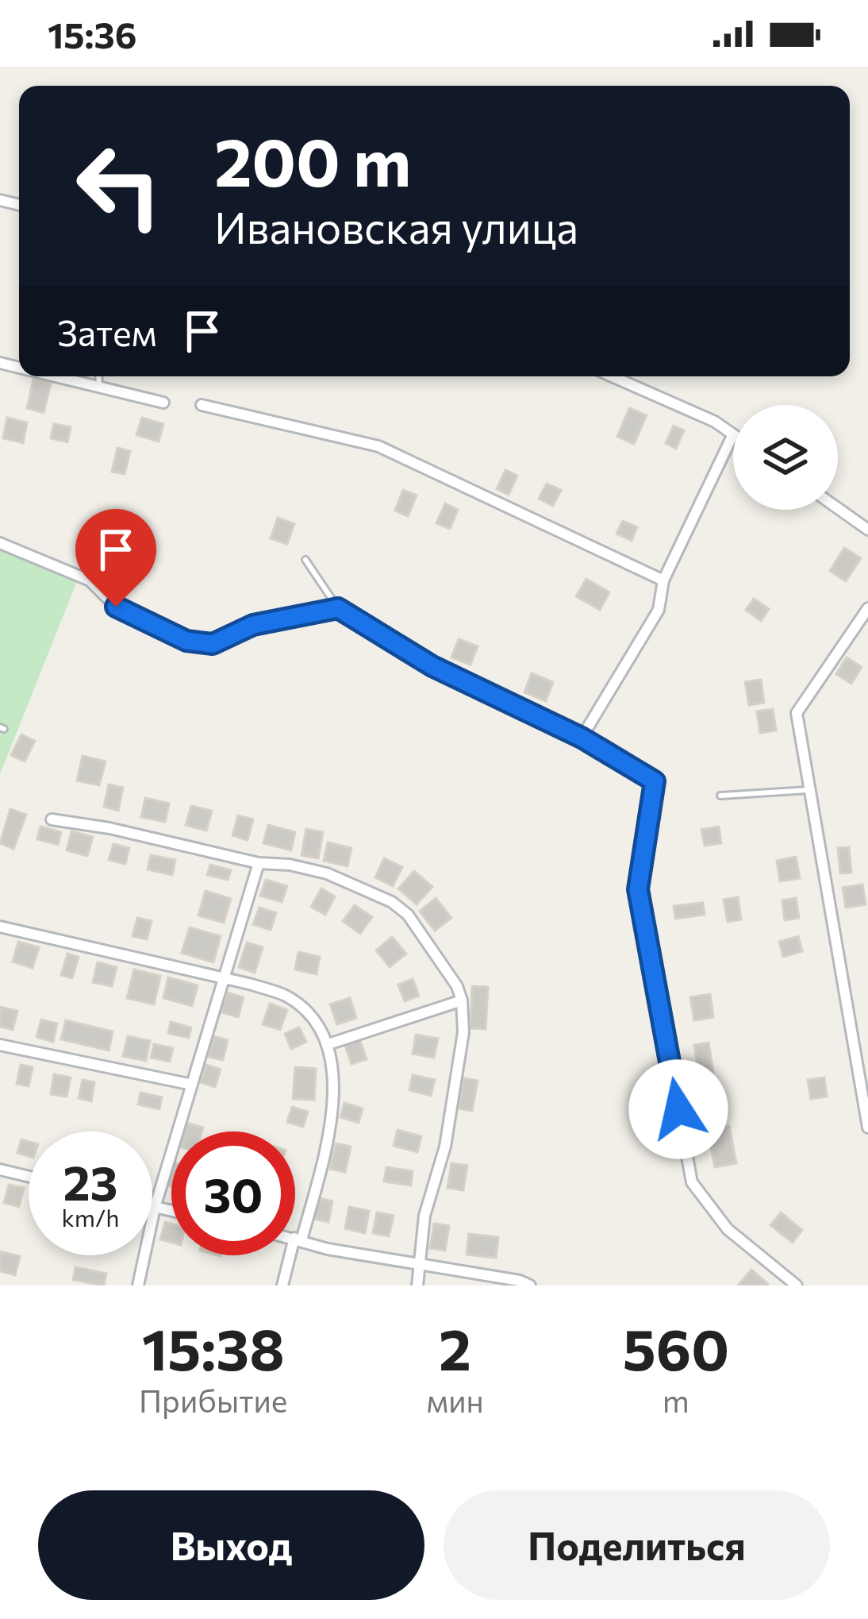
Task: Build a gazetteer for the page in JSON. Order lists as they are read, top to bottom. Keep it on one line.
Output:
{"page":{"status":"15:36","turn":["200 m","Ивановская улица"],"then":"Затем","speed":"23 km/h","limit":"30","eta":["15:38","Прибытие","2","мин","560","m"],"buttons":["Выход","Поделиться"]}}
